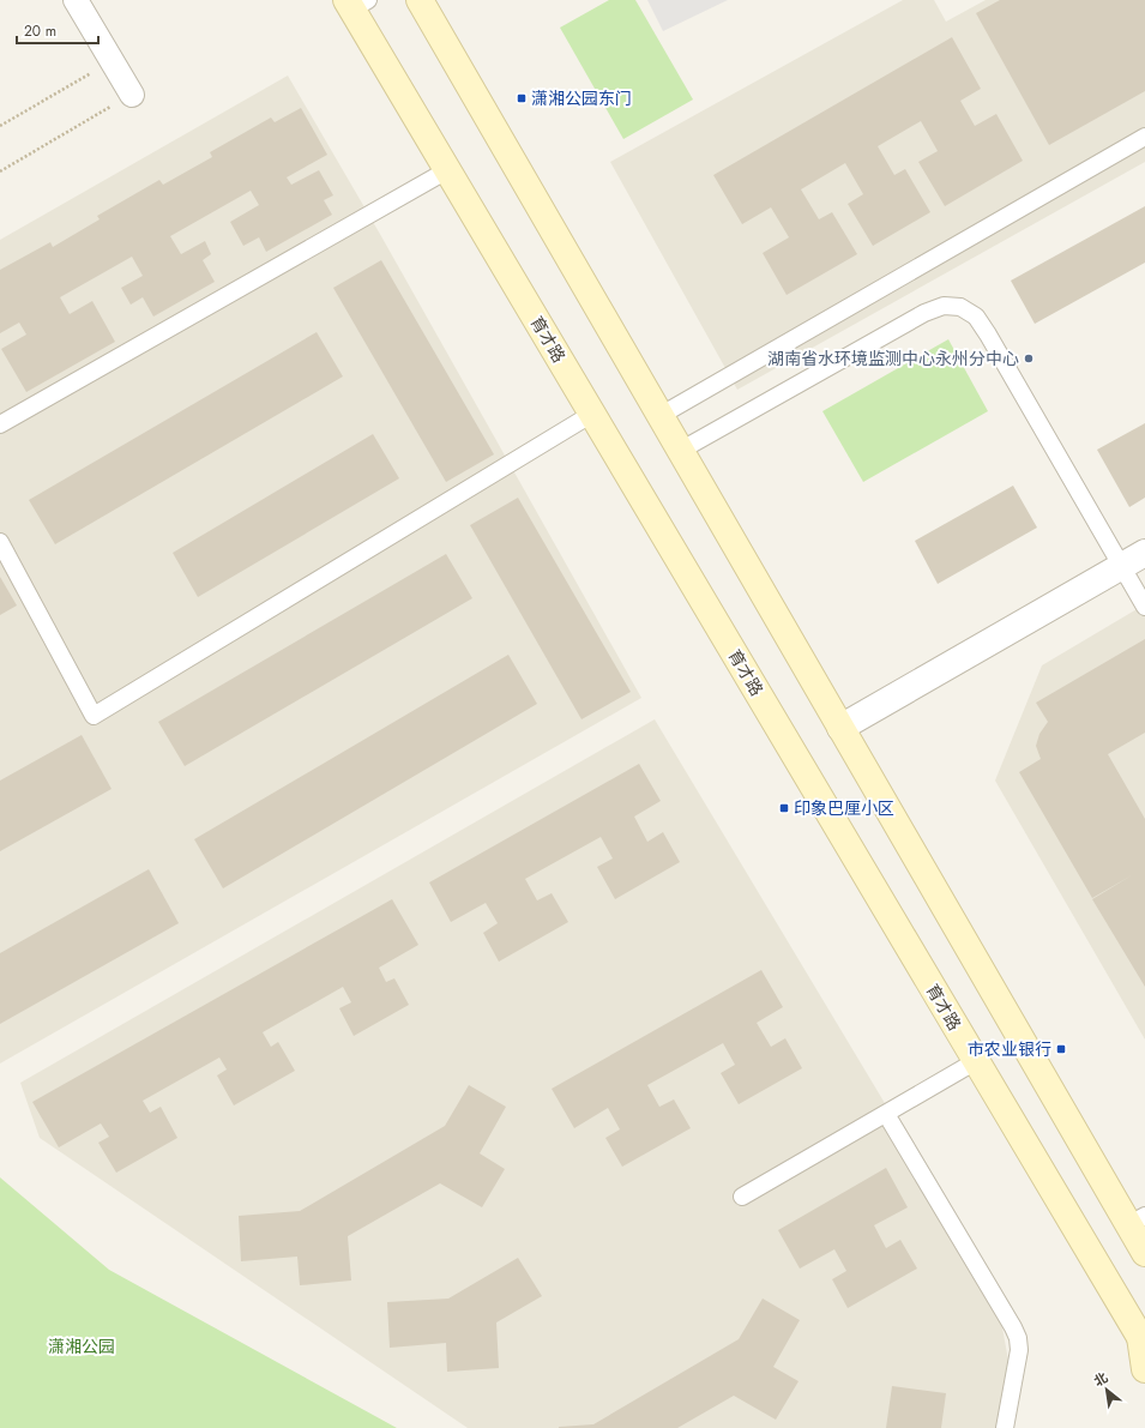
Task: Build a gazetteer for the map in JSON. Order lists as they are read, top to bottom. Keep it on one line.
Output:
{"streets":{"main road":["育才路"]},"parks":["潇湘公园"],"places":{"transit":["潇湘公园东门","印象巴厘小区","市农业银行"],"other":["湖南省水环境监测中心永州分中心"]},"scale_bar":"20 m","north":"top left"}
